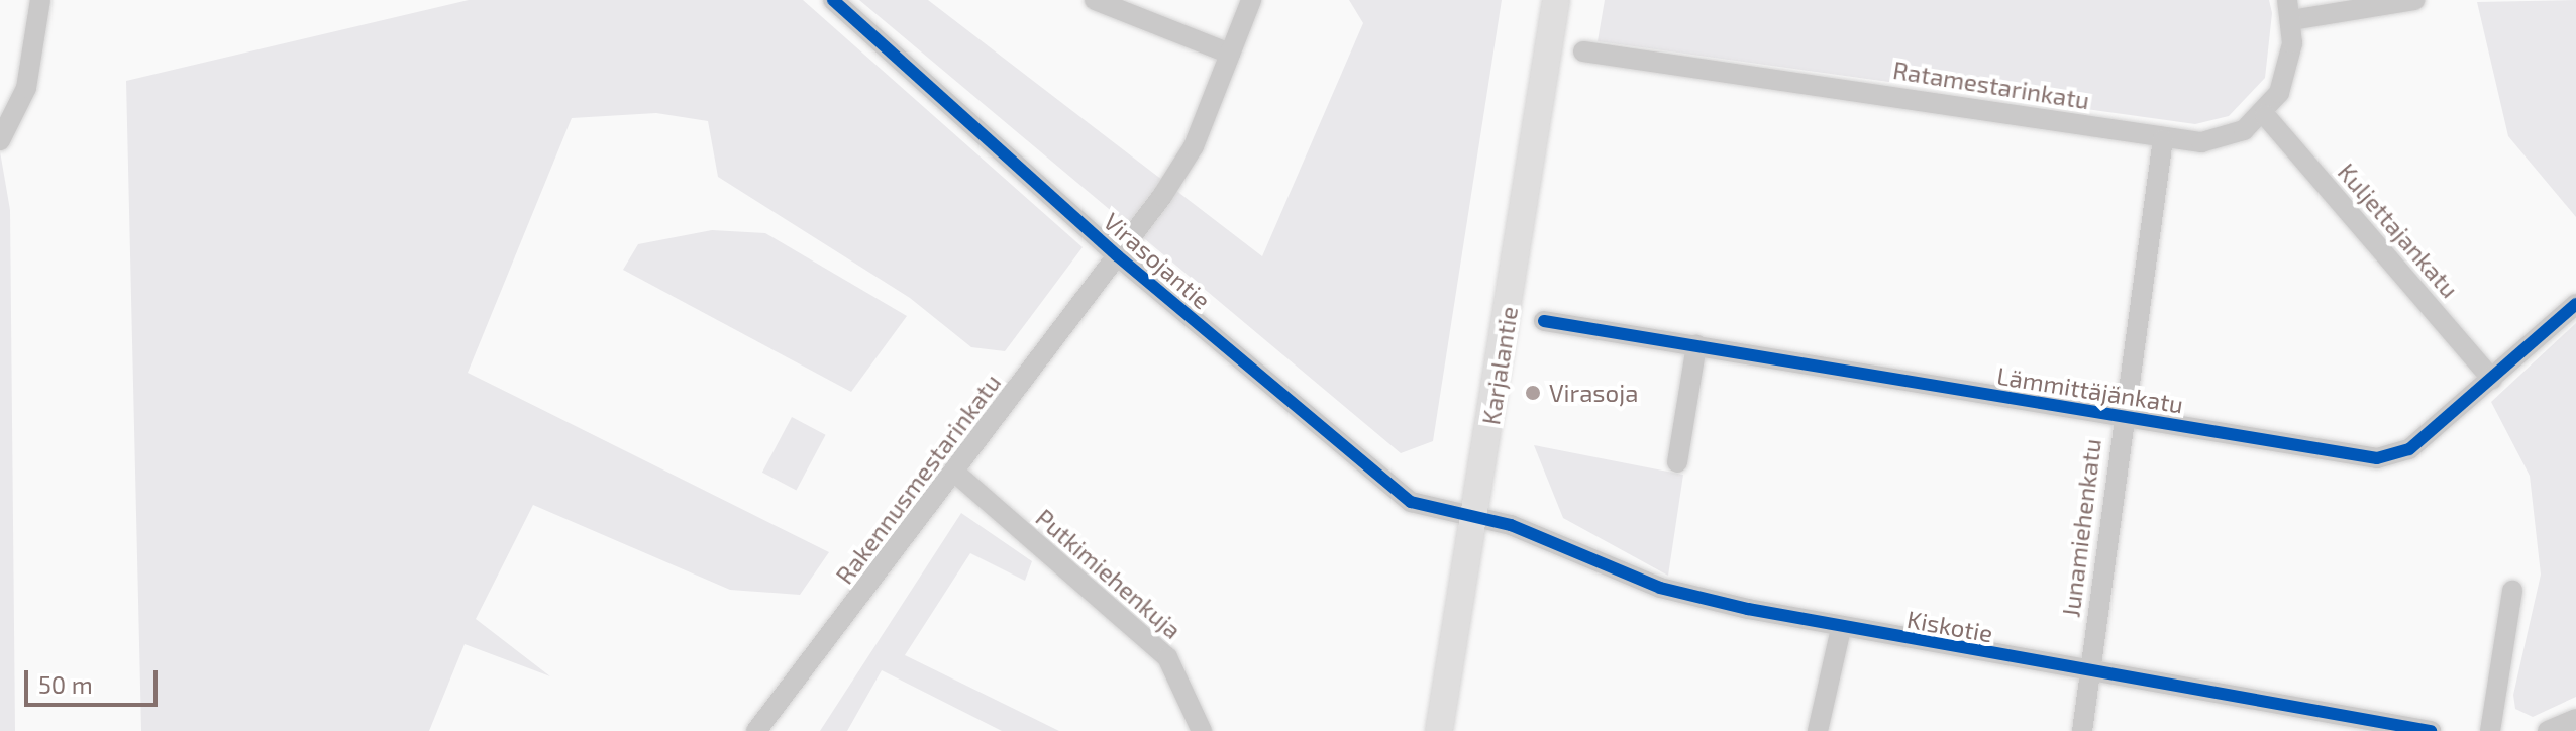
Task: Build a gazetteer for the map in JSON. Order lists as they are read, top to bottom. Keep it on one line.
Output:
{"streets":{"main road":["Karjalantie"],"street":["Ratamestarinkatu","Kuljettajankatu","Virasojantie","Lämmittäjänkatu","Rakennusmestarinkatu","Junamiehenkatu","Putkimiehenkuja","Kiskotie"]},"crossings":[["Ratamestarinkatu","Kuljettajankatu"],["Ratamestarinkatu","Junamiehenkatu"],["Kuljettajankatu","Lämmittäjänkatu"],["Virasojantie","Karjalantie"],["Virasojantie","Rakennusmestarinkatu"],["Virasojantie","Kiskotie"],["Karjalantie","Kiskotie"],["Lämmittäjänkatu","Junamiehenkatu"],["Rakennusmestarinkatu","Putkimiehenkuja"],["Junamiehenkatu","Kiskotie"]],"places":["Virasoja"],"scale_bar":"50 m"}
